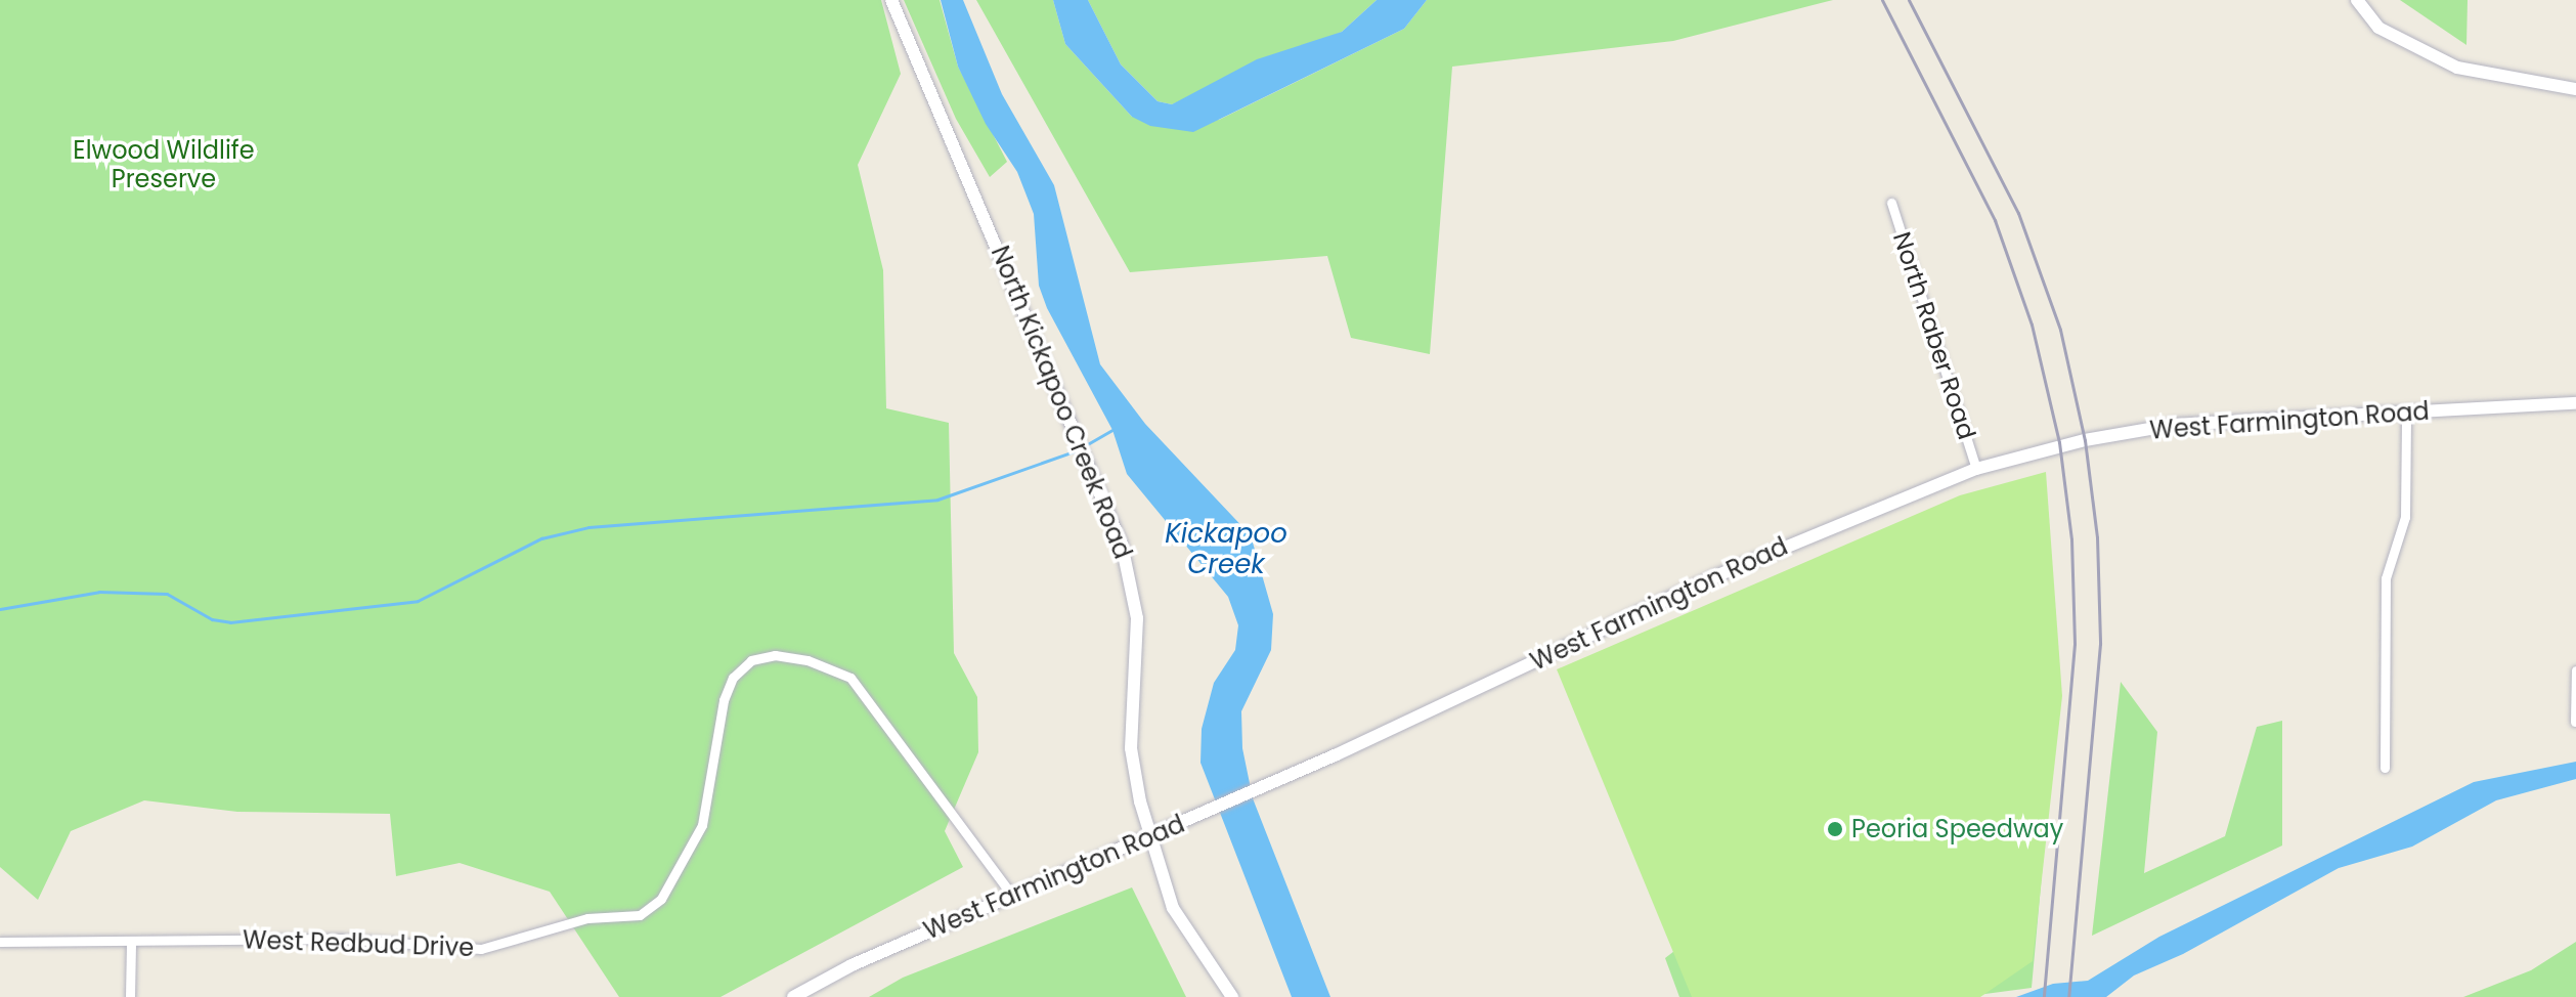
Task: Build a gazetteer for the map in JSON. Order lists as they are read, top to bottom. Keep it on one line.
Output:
{"streets":{"main road":["North Kickapoo Creek Road","West Farmington Road"],"street":["North Raber Road","West Redbud Drive"]},"crossings":[["North Raber Road","West Farmington Road"],["North Kickapoo Creek Road","West Farmington Road"],["West Farmington Road","West Redbud Drive"]],"water":["Kickapoo Creek"],"parks":["Elwood Wildlife Preserve"],"places":["Peoria Speedway"]}
